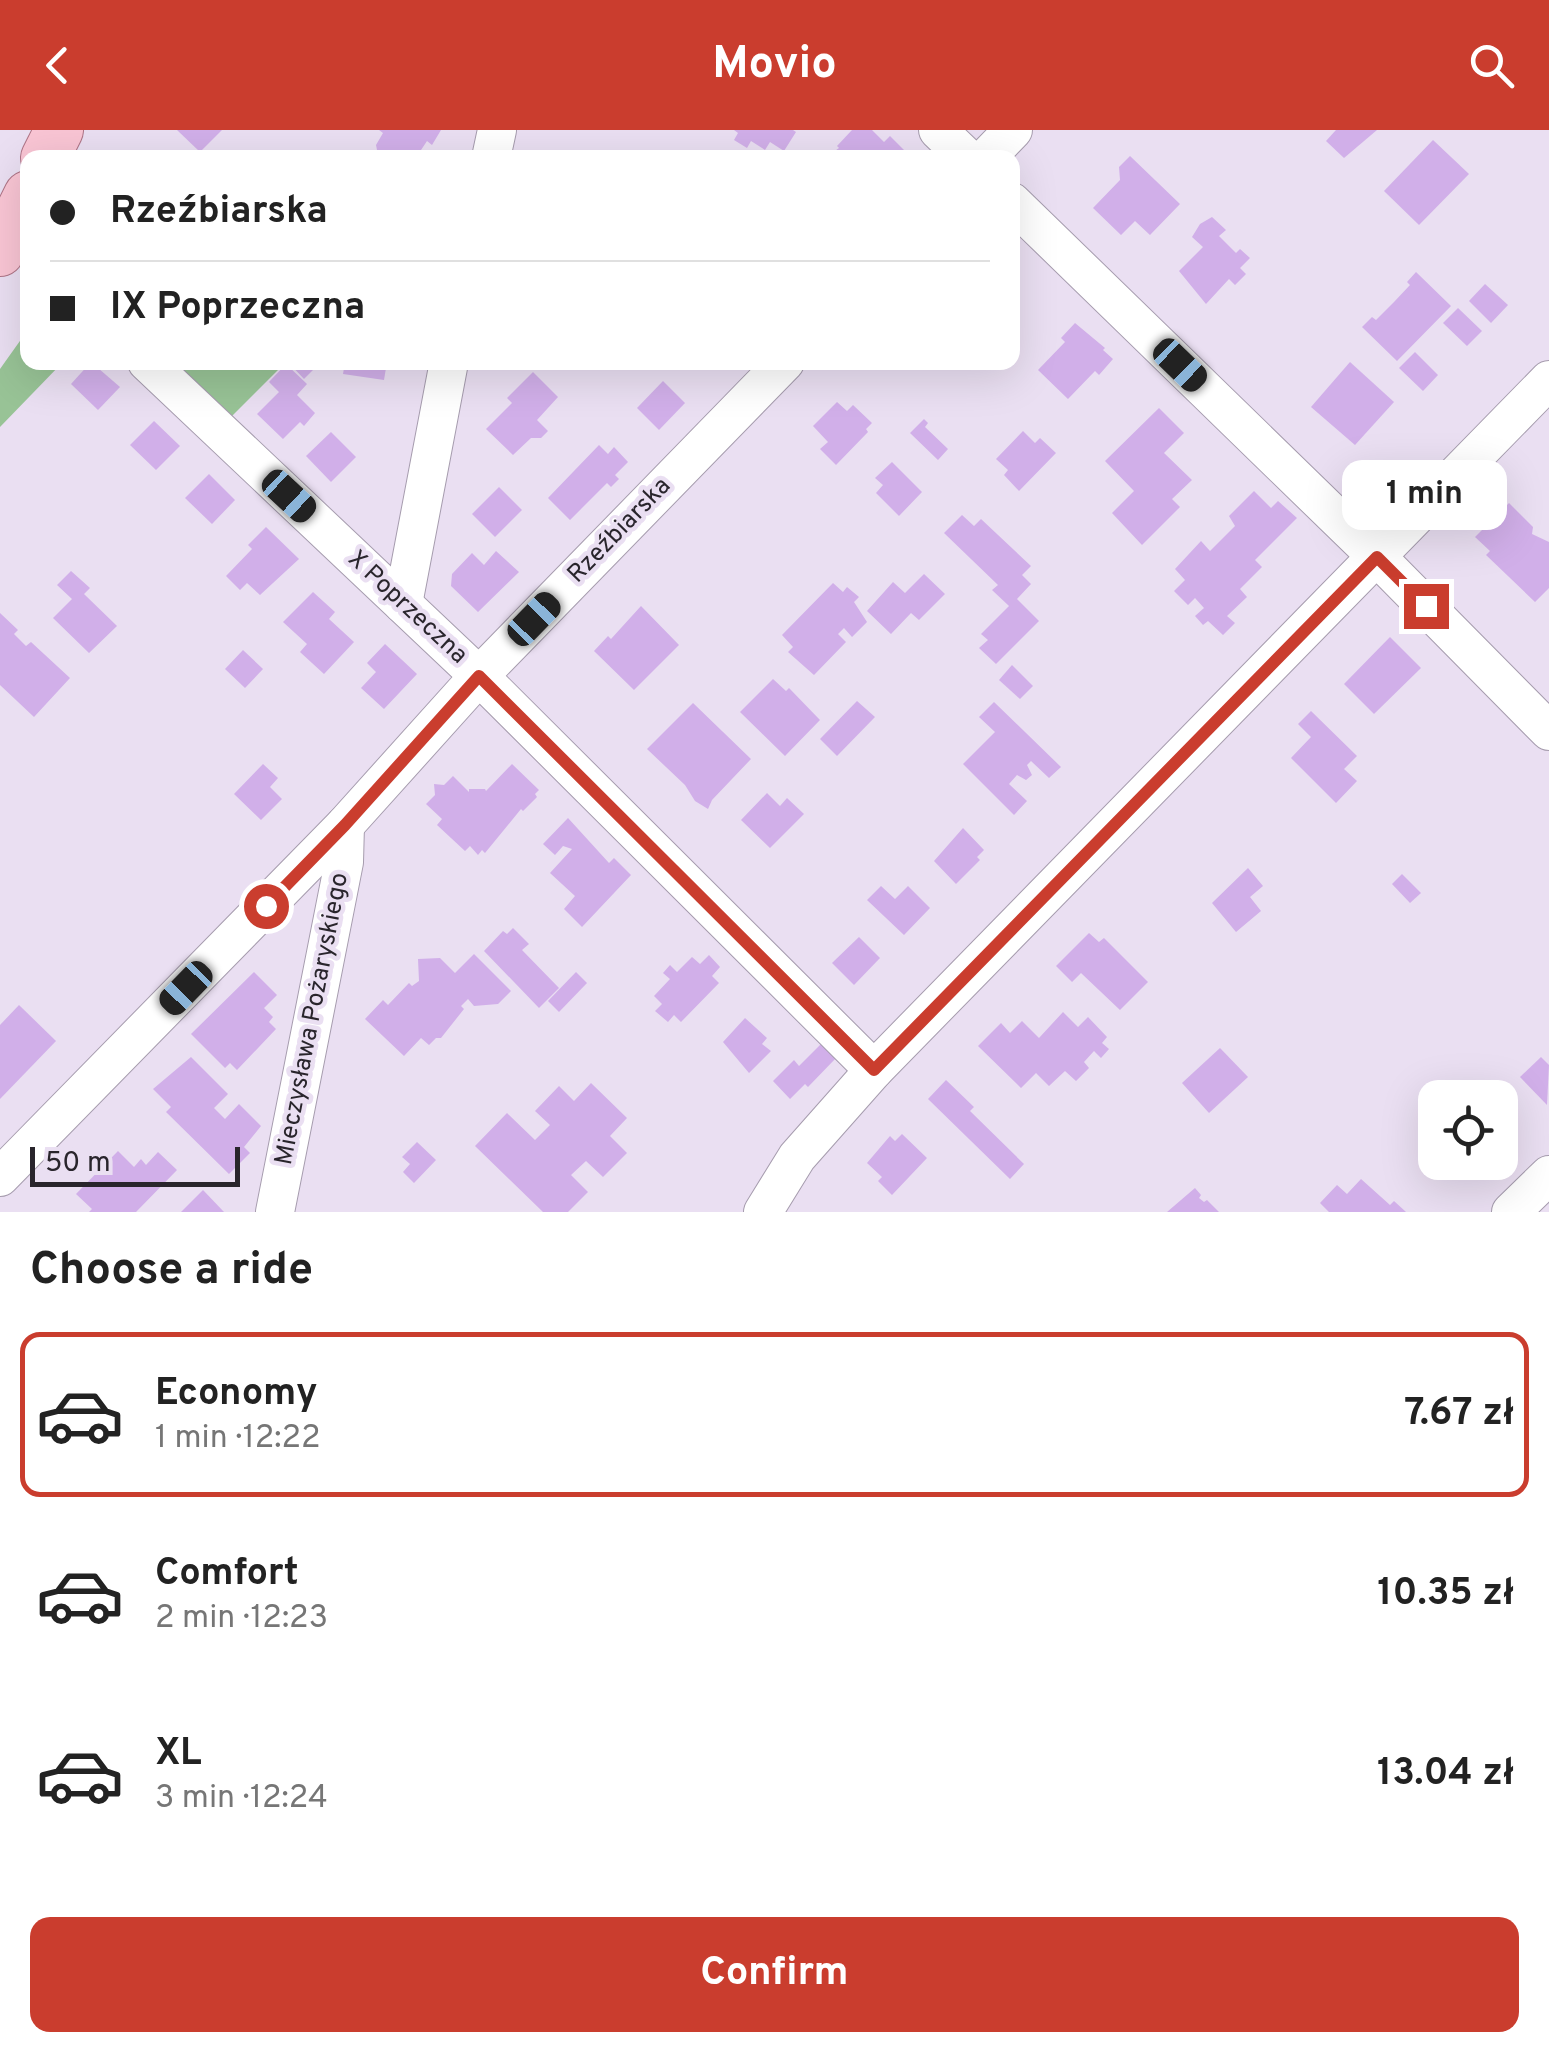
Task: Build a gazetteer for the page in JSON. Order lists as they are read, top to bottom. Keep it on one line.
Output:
{"streets":{"street":["Rzeźbiarska","X Poprzeczna","Mieczysława Pożaryskiego"]},"crossings":[["Rzeźbiarska","X Poprzeczna"],["Rzeźbiarska","Mieczysława Pożaryskiego"]],"scale_bar":"50 m","page":{"header":"Movio","banner":["Rzeźbiarska","IX Poprzeczna"],"bubble":"1 min","scale":"50 m","heading":"Choose a ride","list":[{"name":"Economy","note":"1 min · 12:22","value":"7.67 zł"},{"name":"Comfort","note":"2 min · 12:23","value":"10.35 zł"},{"name":"XL","note":"3 min · 12:24","value":"13.04 zł"}],"buttons":"Confirm"}}
